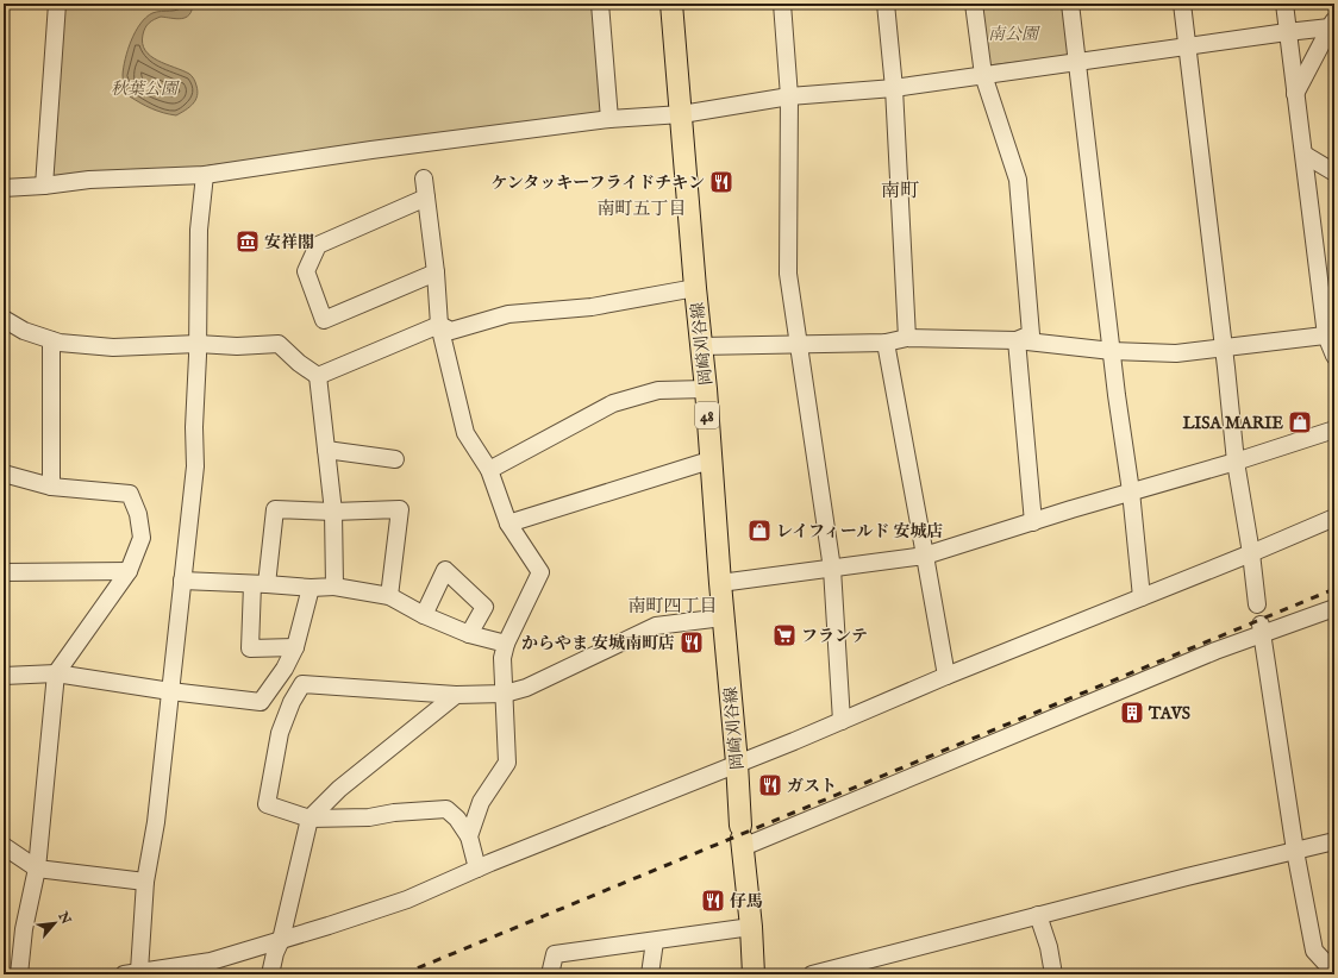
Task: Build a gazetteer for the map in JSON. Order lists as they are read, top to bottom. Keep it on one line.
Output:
{"streets":{"main road":["岡崎刈谷線","48"]},"districts":["南町","南町五丁目","南町四丁目"],"parks":["南公園","秋葉公園"],"places":{"restaurant":["ケンタッキーフライドチキン","からやま 安城南町店","ガスト","仔馬"],"museum":["安祥閣"],"shop":["LISA MARIE","レイフィールド 安城店"],"supermarket":["フランテ"],"building":["TAVS"]},"north":"top right"}
